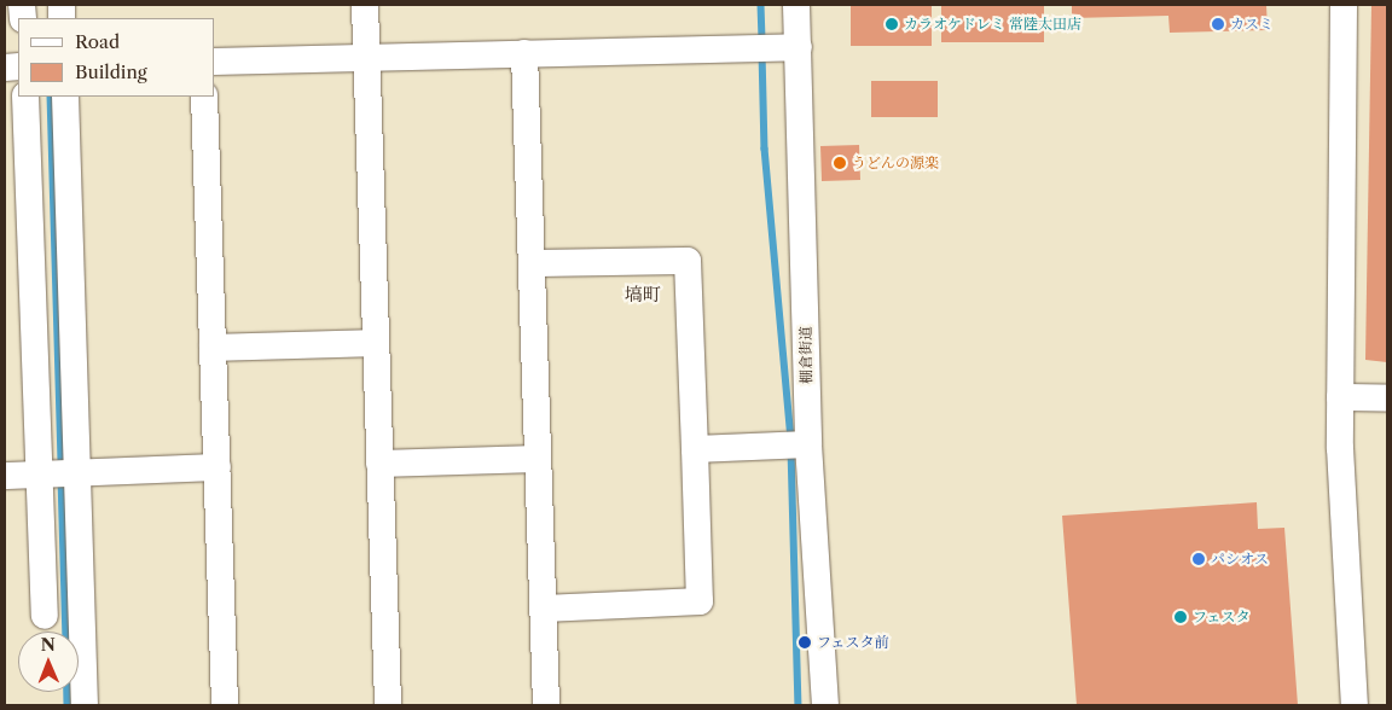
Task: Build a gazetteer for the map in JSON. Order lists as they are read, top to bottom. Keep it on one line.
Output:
{"streets":{"street":["棚倉街道"]},"districts":["塙町"],"places":["カラオケドレミ 常陸太田店","カスミ","うどんの源楽","パシオス","フェスタ","フェスタ前"],"legend":["Road","Building"],"north":"top"}
